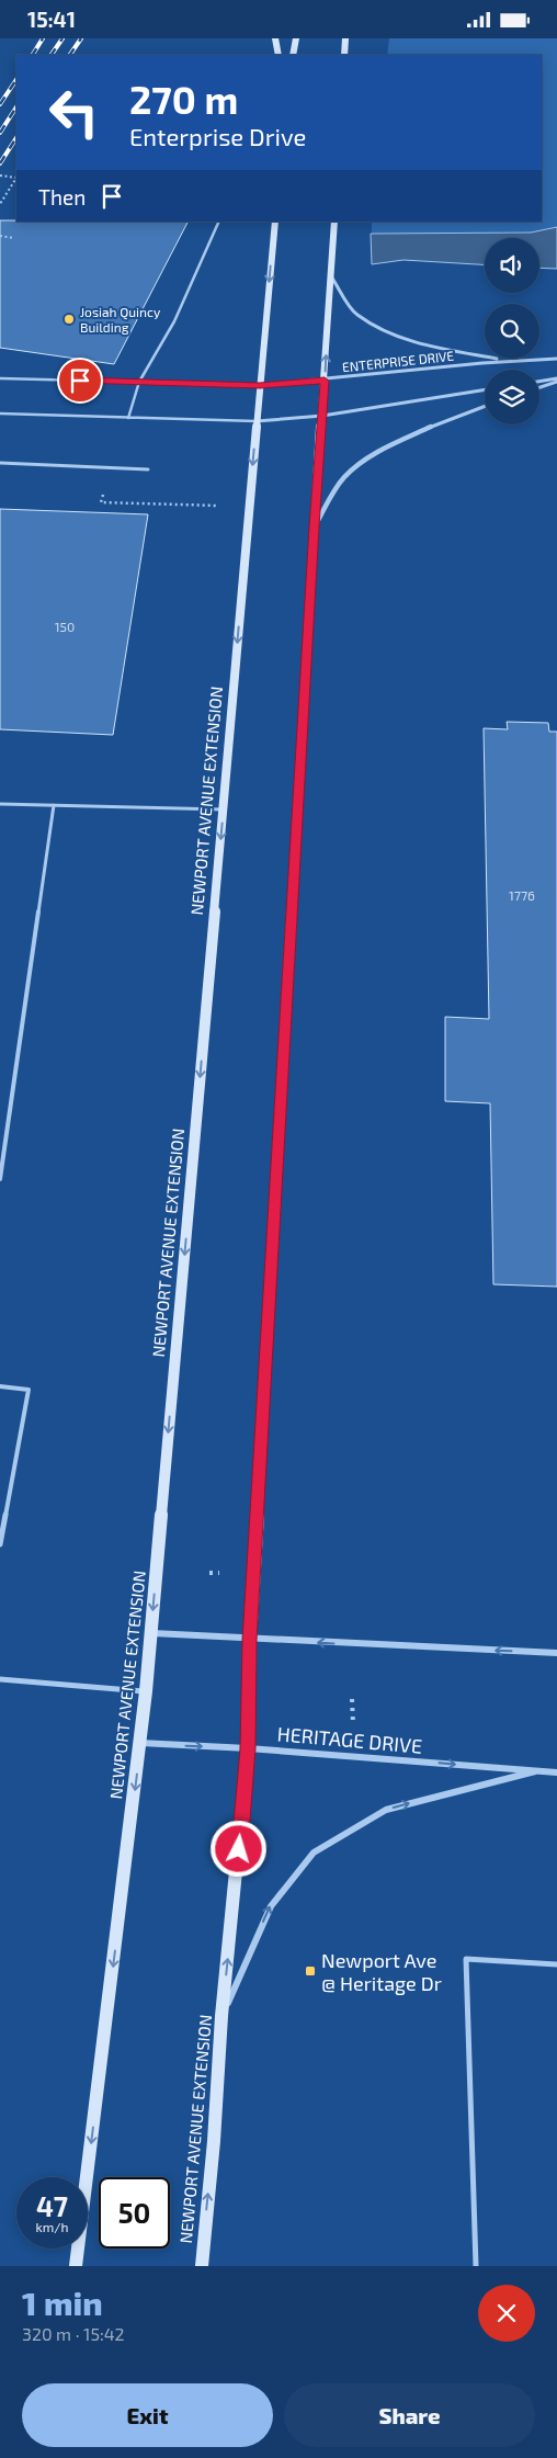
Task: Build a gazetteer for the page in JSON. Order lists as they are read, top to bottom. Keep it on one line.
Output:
{"streets":{"main road":["NEWPORT AVENUE EXTENSION"],"street":["ENTERPRISE DRIVE","HERITAGE DRIVE"]},"crossings":[["ENTERPRISE DRIVE","NEWPORT AVENUE EXTENSION"],["NEWPORT AVENUE EXTENSION","HERITAGE DRIVE"]],"one_way":["HERITAGE DRIVE"],"places":{"other":["Josiah Quincy Building"],"transit":["Newport Ave @ Heritage Dr"]},"house_numbers":["150","1776"],"page":{"status":"15:41","turn":["270 m","Enterprise Drive"],"then":"Then","speed":"47 km/h","limit":"50","heading":["1 min","320 m · 15:42"],"buttons":["Exit","Share"]}}
